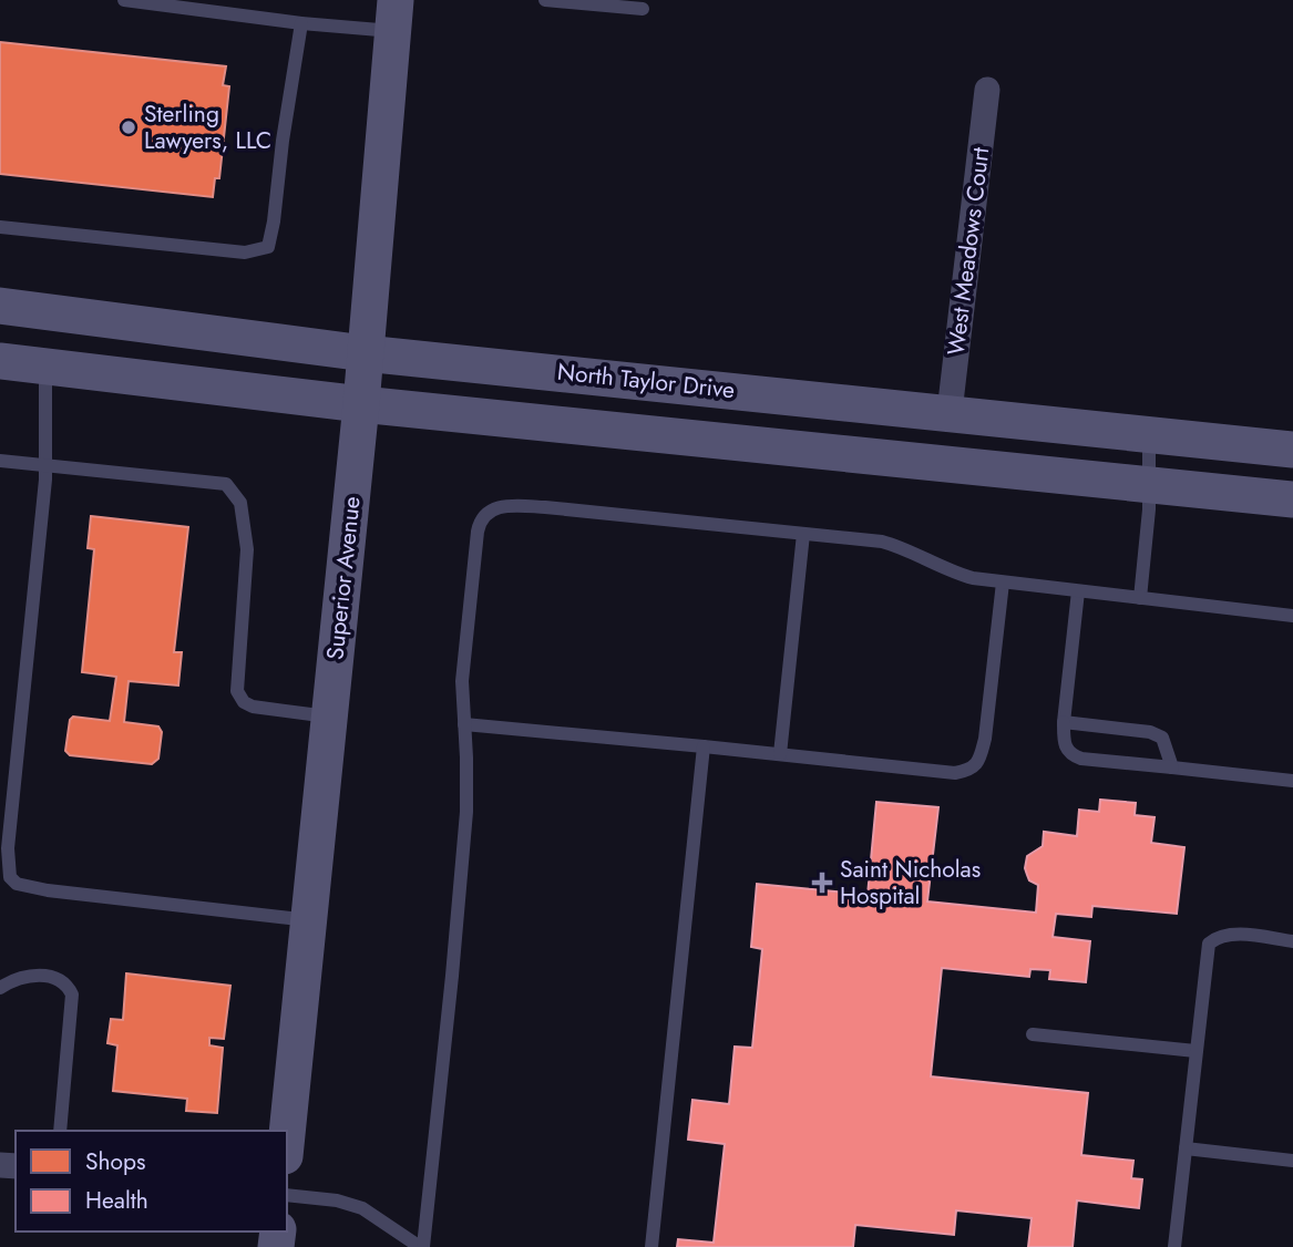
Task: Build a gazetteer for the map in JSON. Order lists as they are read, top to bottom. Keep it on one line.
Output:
{"streets":{"main road":["North Taylor Drive","Superior Avenue"],"street":["West Meadows Court"]},"crossings":[["West Meadows Court","North Taylor Drive"],["North Taylor Drive","Superior Avenue"]],"places":{"other":["Sterling Lawyers, LLC"],"health":["Saint Nicholas Hospital"]},"legend":["Shops","Health"]}
